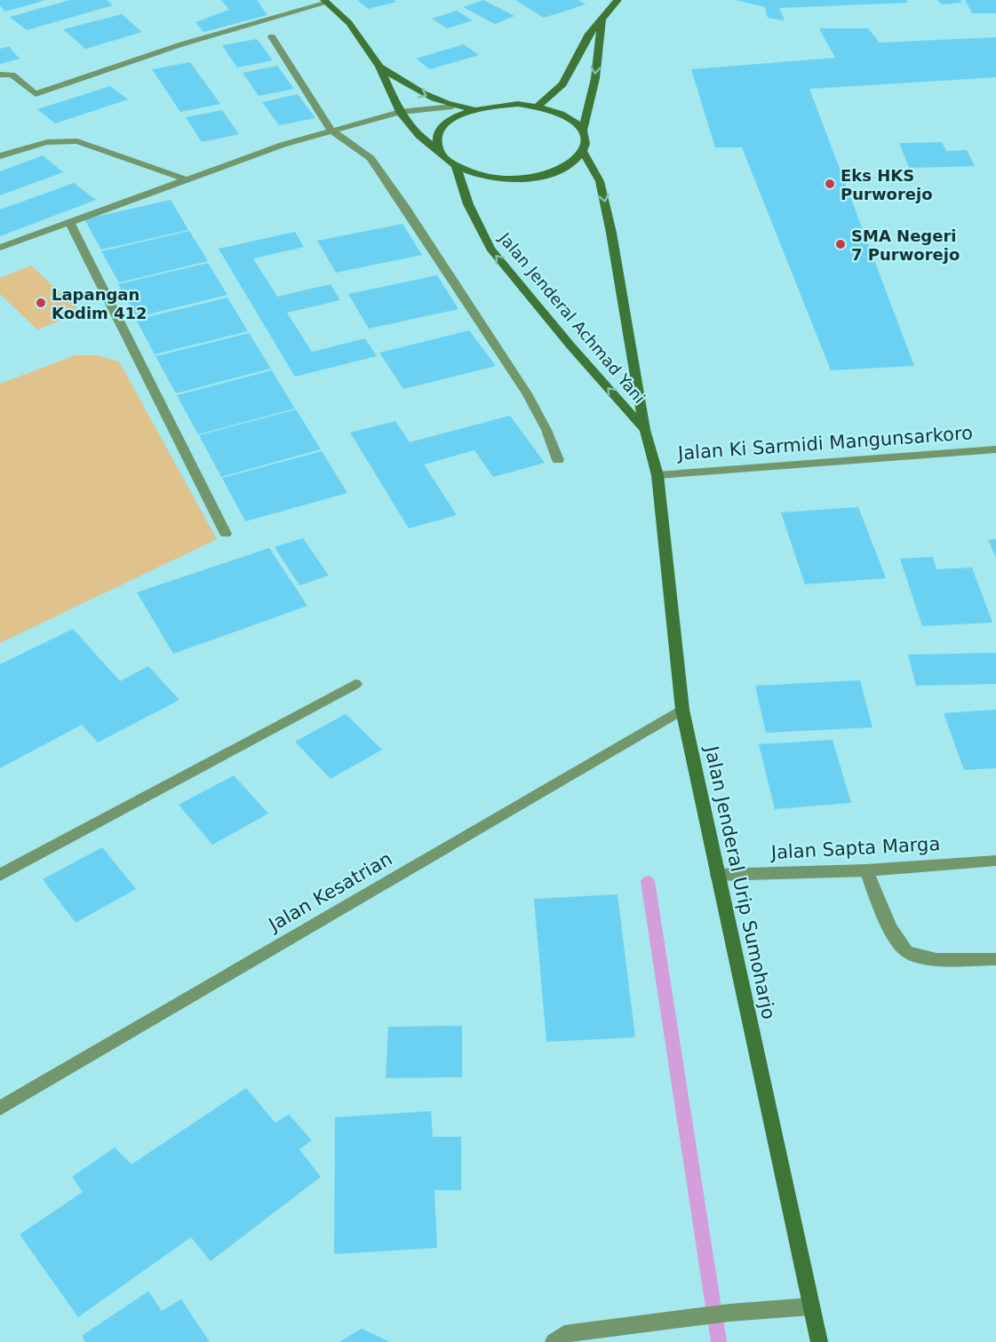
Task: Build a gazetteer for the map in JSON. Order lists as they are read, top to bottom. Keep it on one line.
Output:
{"streets":{"main road":["Jalan Jenderal Achmad Yani","Jalan Jenderal Urip Sumoharjo"],"street":["Jalan Ki Sarmidi Mangunsarkoro","Jalan Sapta Marga","Jalan Kesatrian"]},"crossings":[["Jalan Jenderal Achmad Yani","Jalan Jenderal Urip Sumoharjo"],["Jalan Ki Sarmidi Mangunsarkoro","Jalan Jenderal Urip Sumoharjo"],["Jalan Sapta Marga","Jalan Jenderal Urip Sumoharjo"],["Jalan Jenderal Urip Sumoharjo","Jalan Kesatrian"]],"one_way":["Jalan Jenderal Achmad Yani"],"places":["Eks HKS Purworejo","SMA Negeri 7 Purworejo","Lapangan Kodim 412"]}
